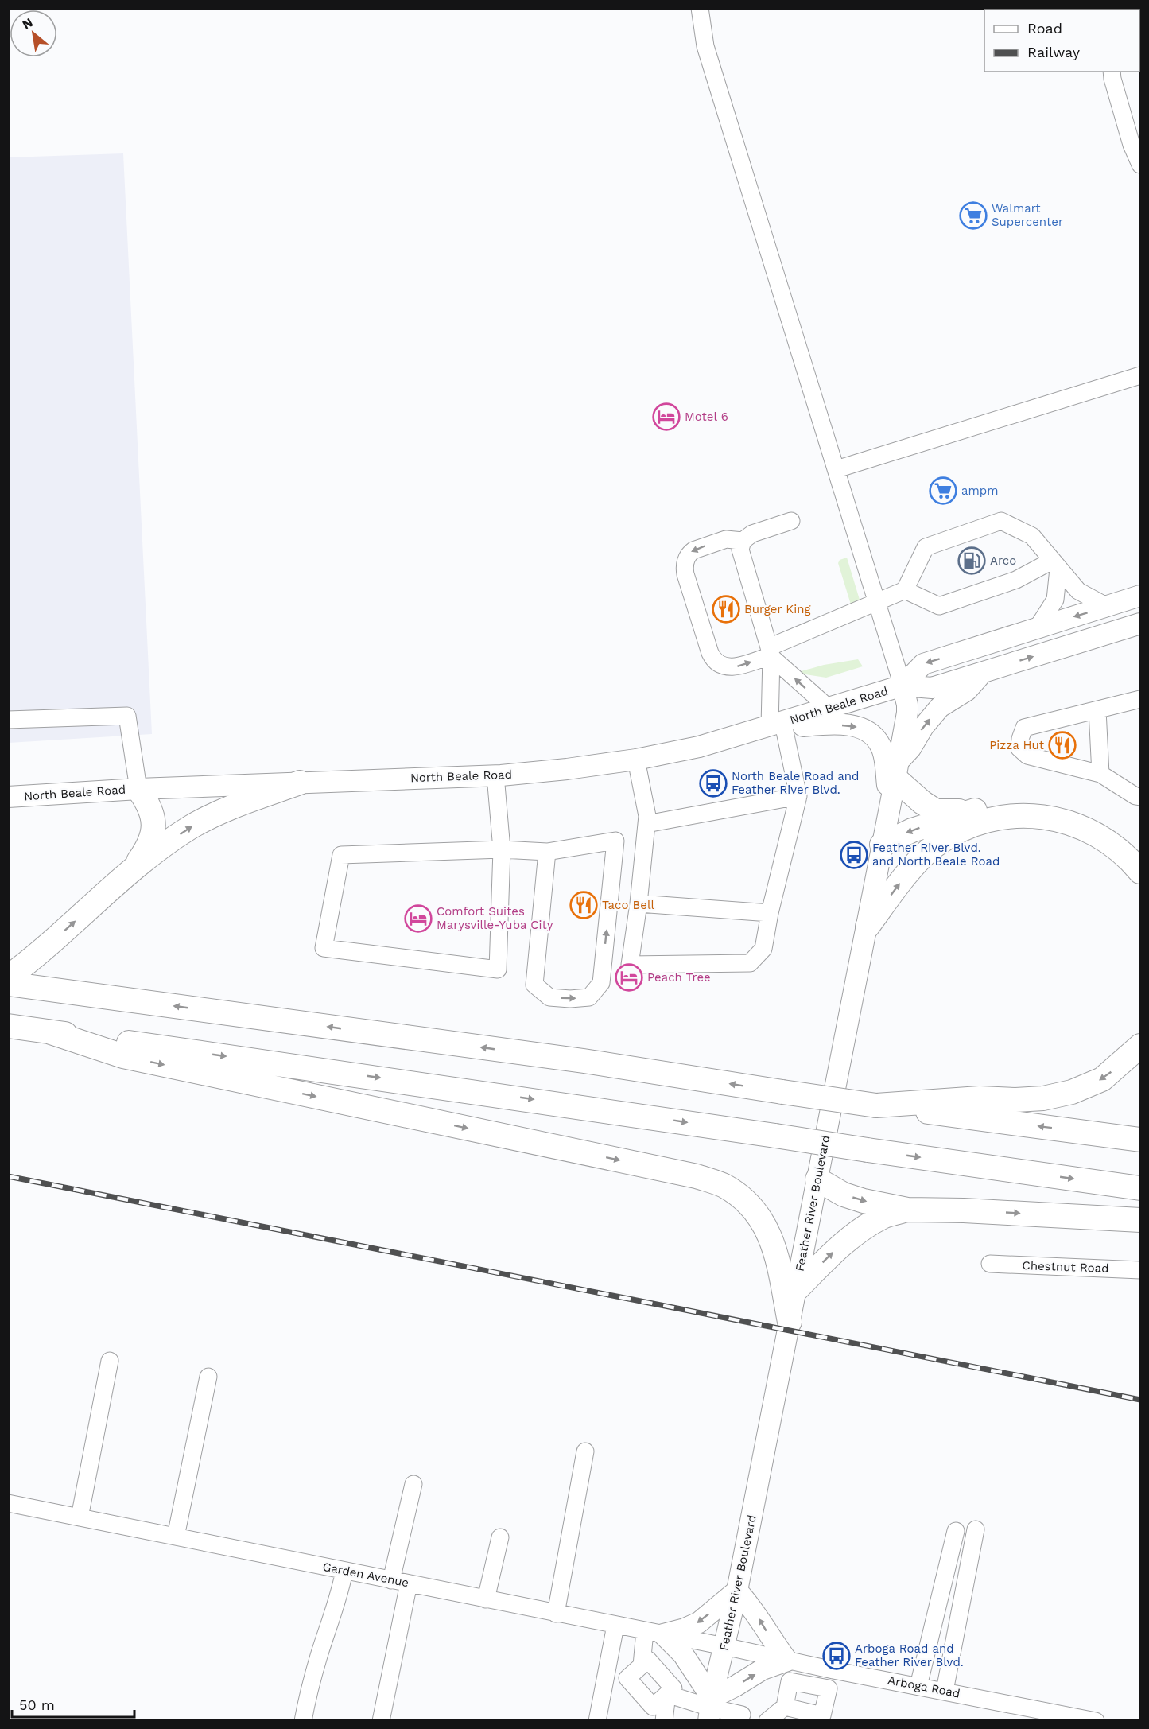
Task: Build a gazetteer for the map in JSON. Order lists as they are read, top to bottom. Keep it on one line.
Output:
{"streets":{"main road":["North Beale Road","Feather River Boulevard"],"street":["Chestnut Road","Garden Avenue","Arboga Road"]},"crossings":[["North Beale Road","Feather River Boulevard"],["Feather River Boulevard","Garden Avenue"],["Feather River Boulevard","Arboga Road"],["Garden Avenue","Arboga Road"]],"places":{"supermarket":["Walmart Supercenter","ampm"],"hotel":["Motel 6","Comfort Suites Marysville-Yuba City","Peach Tree"],"fuel station":["Arco"],"restaurant":["Burger King","Pizza Hut","Taco Bell"],"bus stop":["North Beale Road and Feather River Blvd.","Feather River Blvd. and North Beale Road","Arboga Road and Feather River Blvd."]},"legend":["Road","Railway"],"scale_bar":"50 m","north":"top left"}
